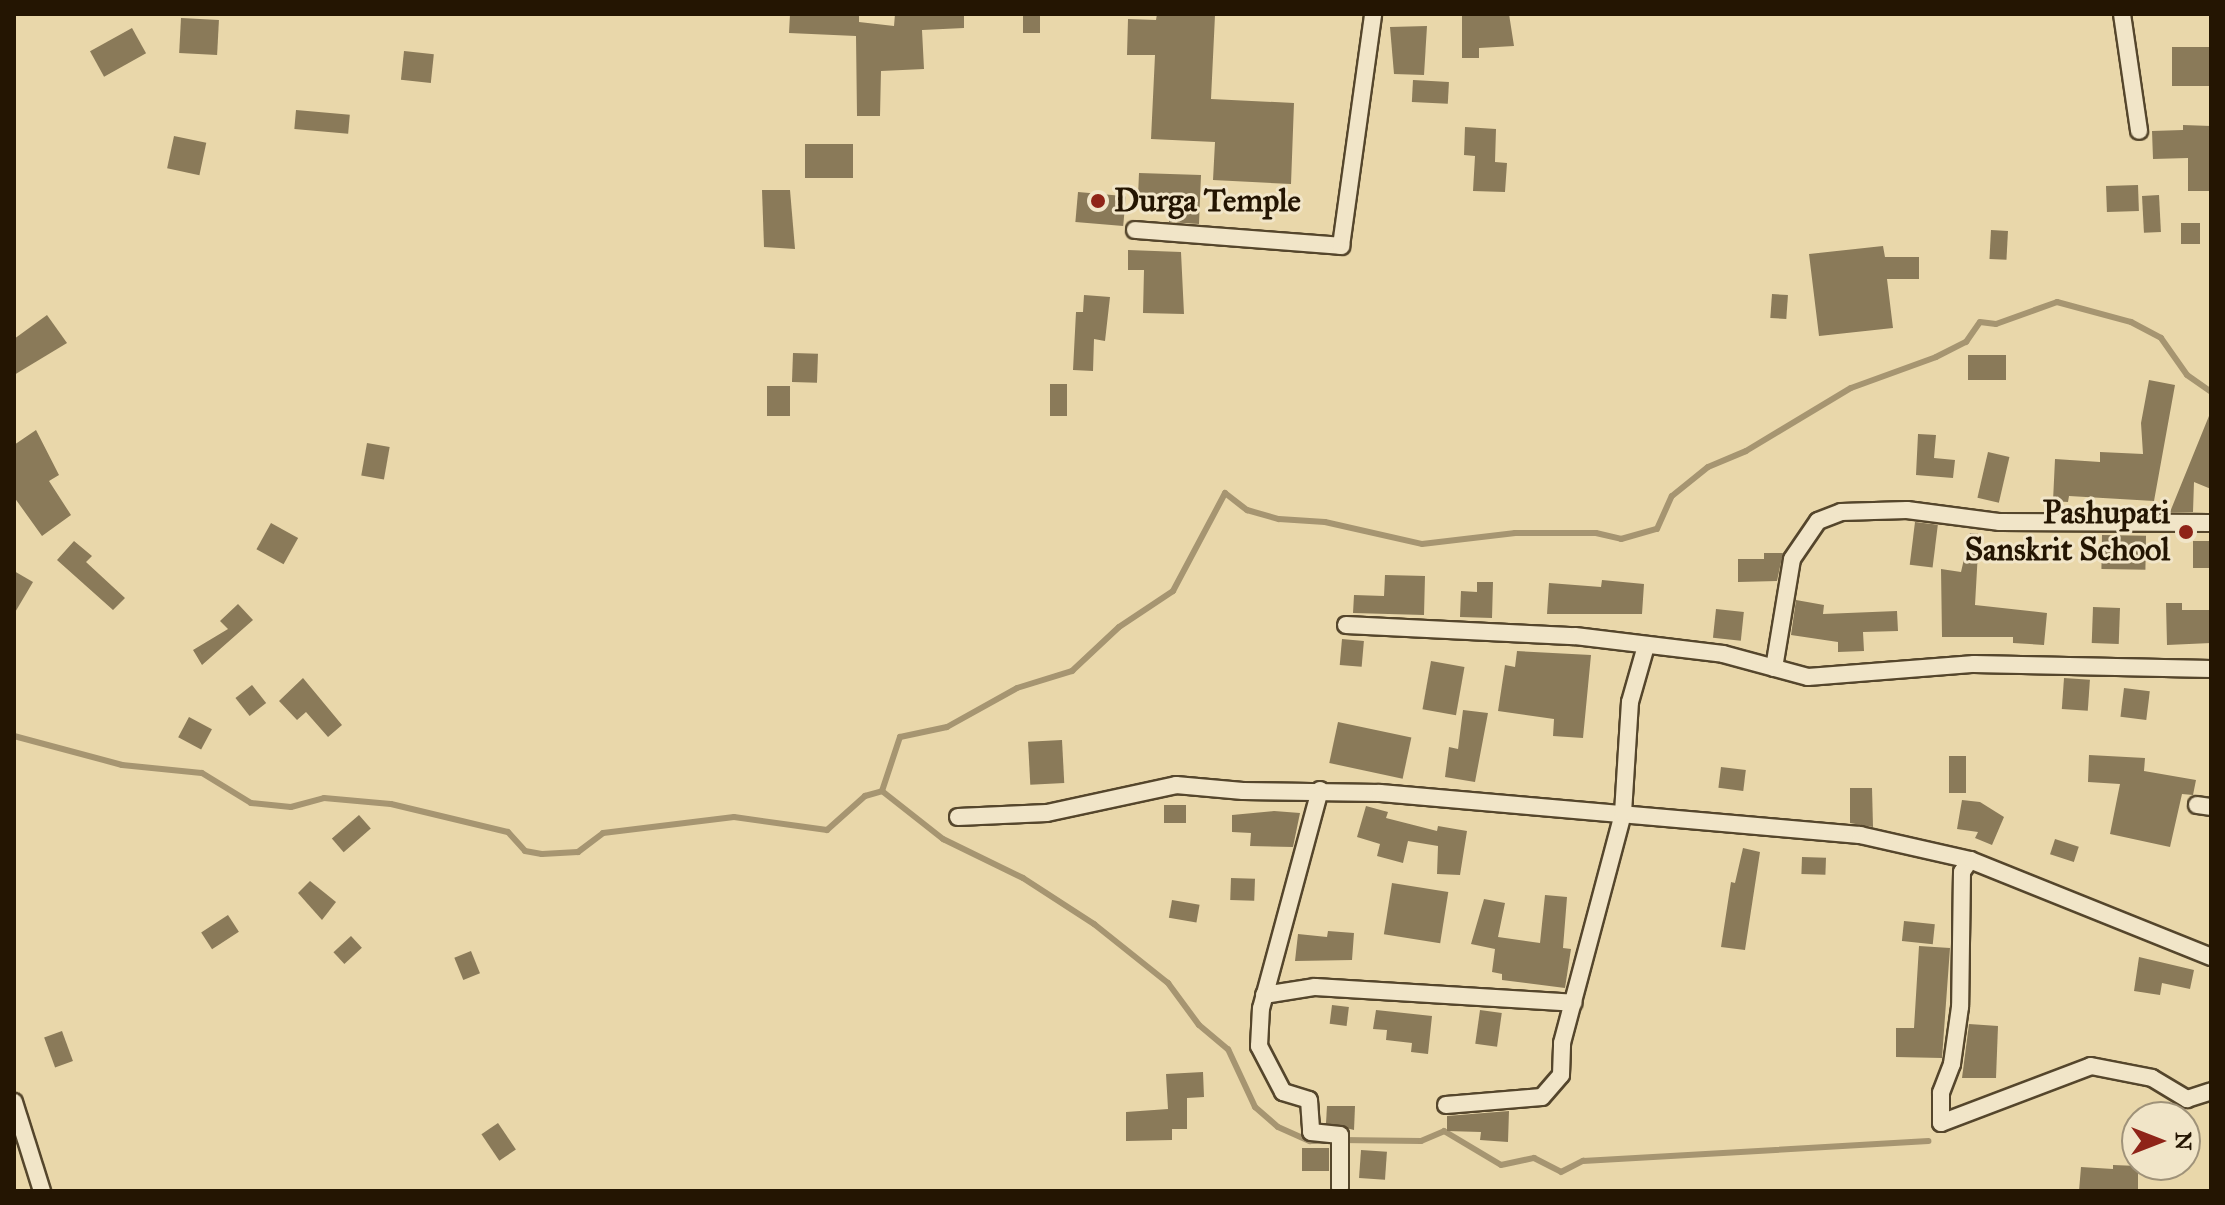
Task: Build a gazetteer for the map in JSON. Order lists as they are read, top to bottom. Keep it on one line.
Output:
{"places":["Durga Temple","Pashupati Sanskrit School"],"north":"right"}
